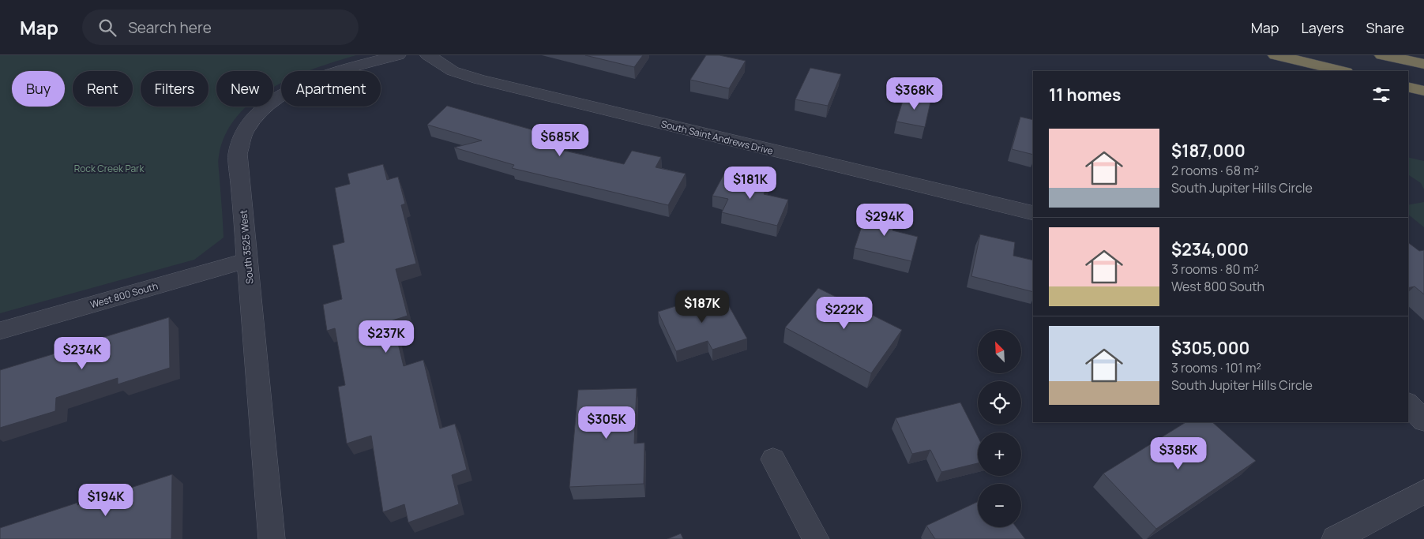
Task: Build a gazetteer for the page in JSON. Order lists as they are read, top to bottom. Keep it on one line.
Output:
{"streets":{"street":["South Saint Andrews Drive","South 3525 West","West 800 South"]},"crossings":[["South 3525 West","West 800 South"]],"parks":["Rock Creek Park"],"north":"top left","page":{"header":"Map","search":"Search here","nav":["Map","Layers","Share"],"chip":["Buy","Rent","Filters","New","Apartment"],"heading":"11 homes","price":["$368K","$685K","$181K","$294K","$187K","$222K","$237K","$234K","$305K","$385K","$194K"],"list":[{"name":"$187,000","note":"2 rooms · 68 m² · South Jupiter Hills Circle"},{"name":"$234,000","note":"3 rooms · 80 m² · West 800 South"},{"name":"$305,000","note":"3 rooms · 101 m² · South Jupiter Hills Circle"}],"map_buttons":["+","−"]}}
